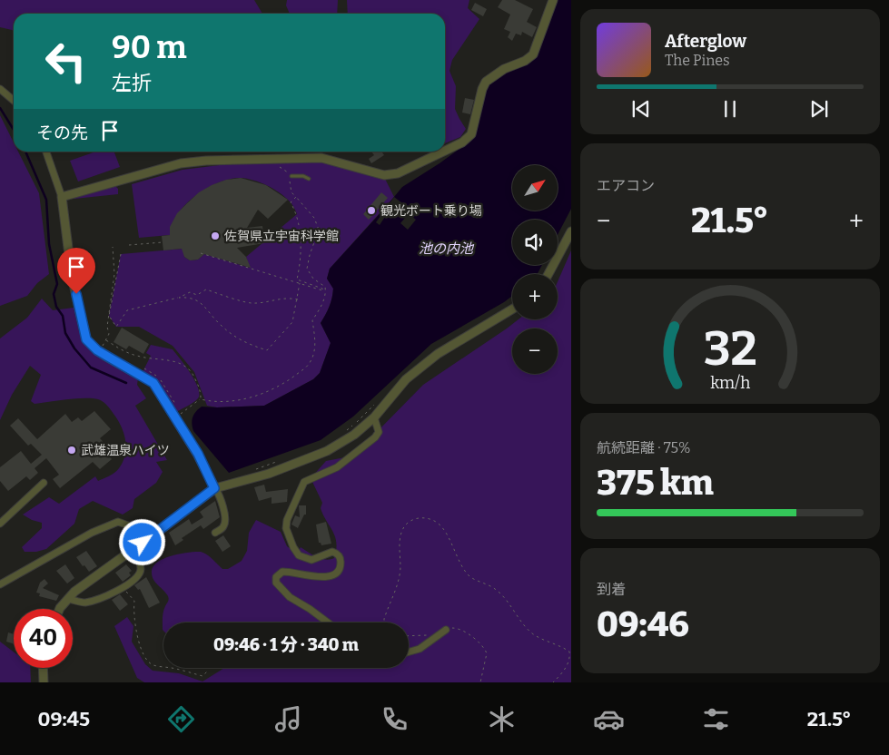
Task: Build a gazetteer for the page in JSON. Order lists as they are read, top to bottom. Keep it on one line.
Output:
{"water":["池の内池"],"places":["観光ボート乗り場","佐賀県立宇宙科学館","武雄温泉ハイツ"],"north":"top right","page":{"turn":["90 m","左折"],"song":["Afterglow","The Pines"],"then":"その先","tile":["エアコン",["航続距離 · 75%","375 km"],["到着","09:46"]],"map_buttons":["+","−"],"heat":["−","21.5°","+"],"limit":"40","trip":"09:46 · 1 分 · 340 m","tabs":["09:45","21.5°"],"gauge":["32","km/h"]}}
